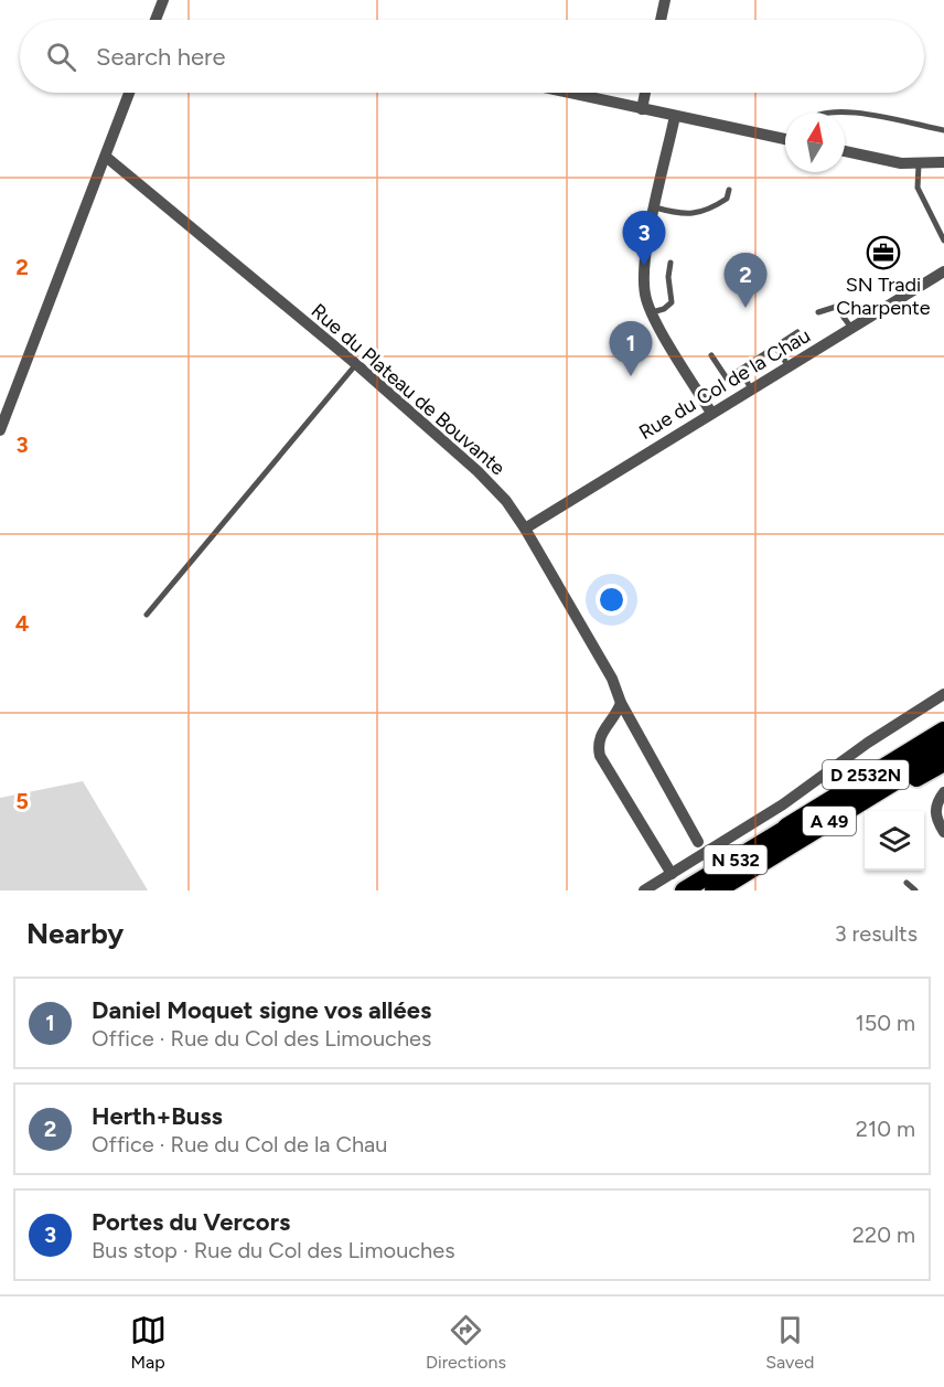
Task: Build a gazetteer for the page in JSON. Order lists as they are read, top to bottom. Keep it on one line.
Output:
{"streets":{"highway":["D 2532N","A 49","N 532"],"street":["Rue du Col de la Chau","Rue du Plateau de Bouvante"]},"crossings":[["Rue du Col de la Chau","Rue du Plateau de Bouvante"],["D 2532N","A 49"],["D 2532N","N 532"],["A 49","N 532"]],"places":{"office":["SN Tradi Charpente"]},"north":"top","page":{"search":"Search here","pins":["3","2","1"],"heading":["Nearby","3 results"],"list":[{"mark":"1","name":"Daniel Moquet signe vos allées","note":"Office · Rue du Col des Limouches","value":"150 m"},{"mark":"2","name":"Herth+Buss","note":"Office · Rue du Col de la Chau","value":"210 m"},{"mark":"3","name":"Portes du Vercors","note":"Bus stop · Rue du Col des Limouches","value":"220 m"}],"nav":["Map","Directions","Saved"]},"grid":{"rows":["2","3","4","5"]}}
